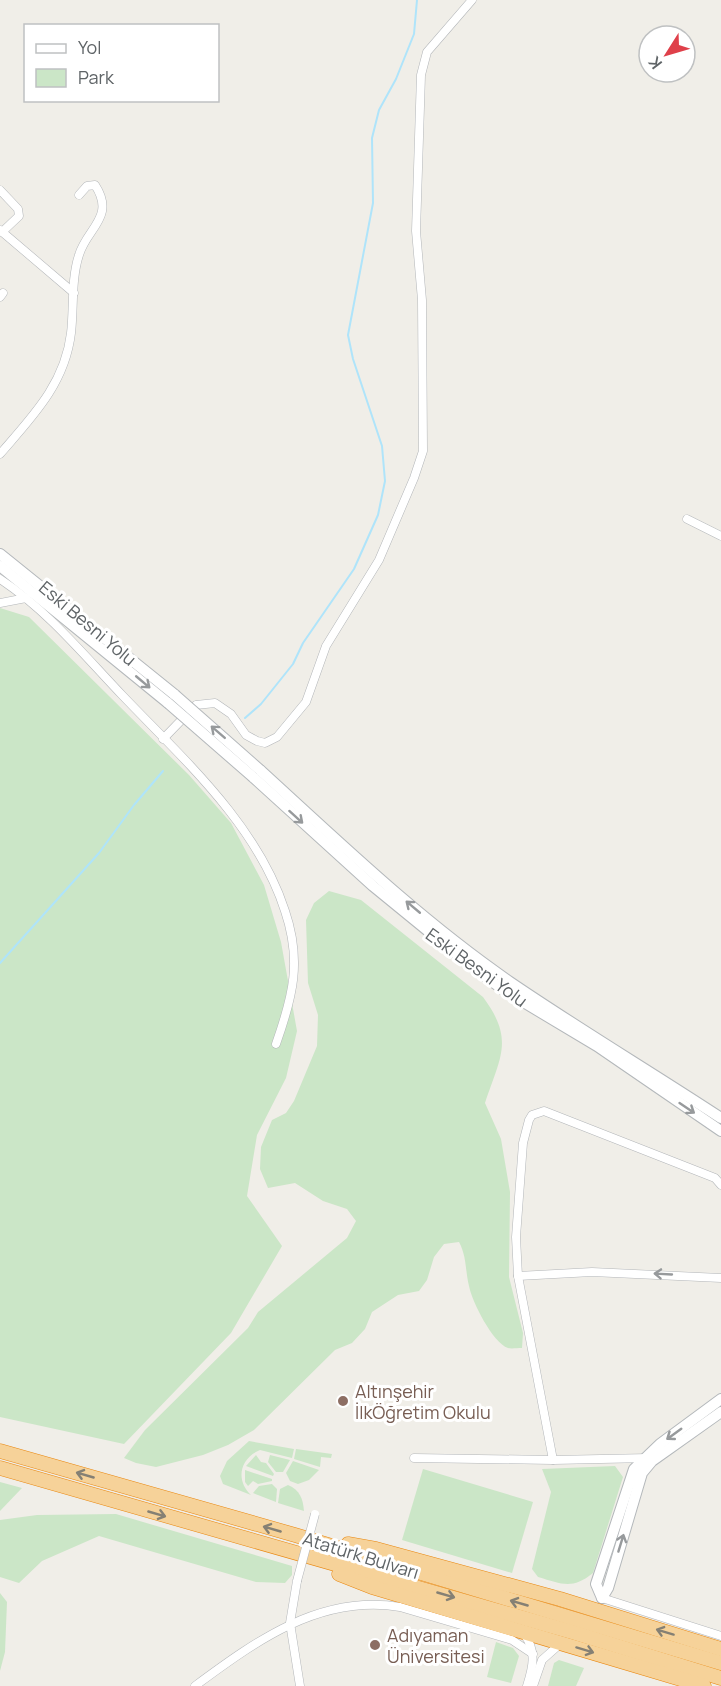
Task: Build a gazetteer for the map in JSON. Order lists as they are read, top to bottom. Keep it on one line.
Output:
{"streets":{"highway":["Atatürk Bulvarı"],"main road":["Eski Besni Yolu"]},"places":["Altınşehir İlkÖğretim Okulu","Adıyaman Üniversitesi"],"legend":["Yol","Park"],"north":"bottom left"}
